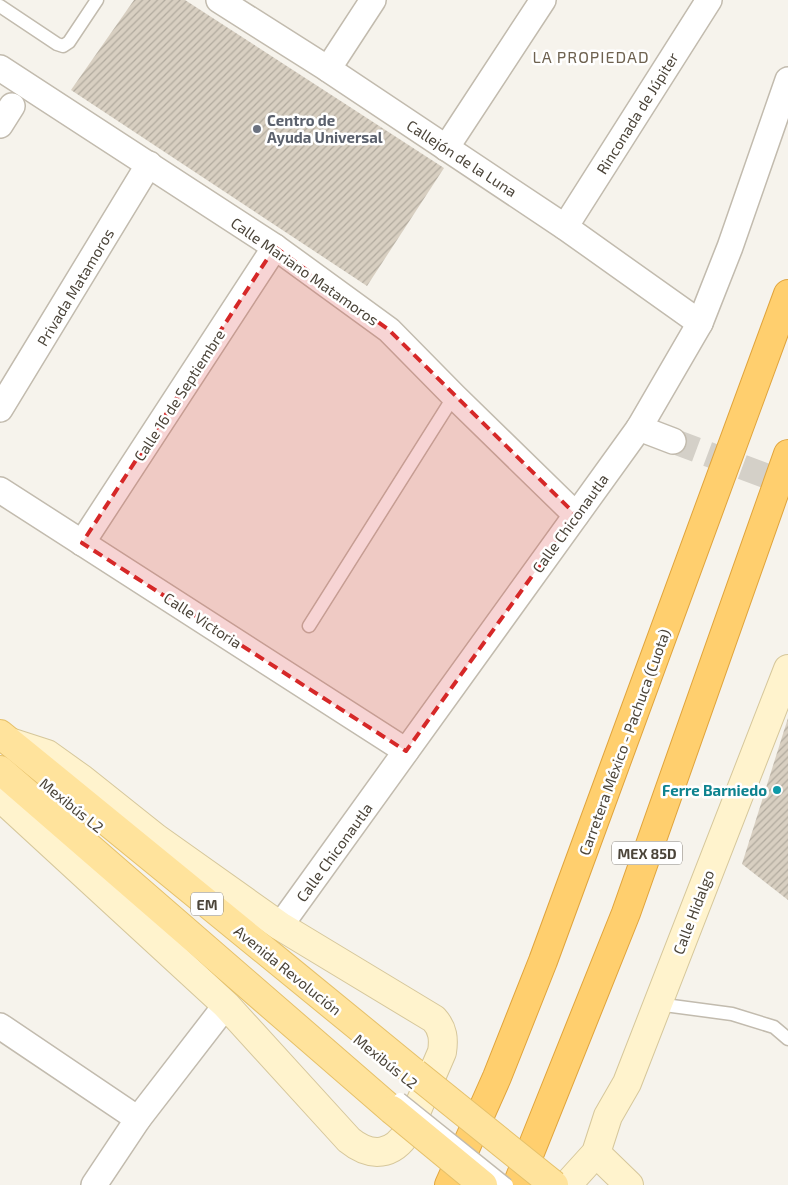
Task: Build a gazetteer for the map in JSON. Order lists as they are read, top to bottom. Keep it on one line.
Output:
{"streets":{"highway":["Carretera México - Pachuca (Cuota)","MEX 85D"],"main road":["EM","Calle Hidalgo","Avenida Revolución"],"street":["Rinconada de Júpiter","Callejón de la Luna","Calle Mariano Matamoros","Privada Matamoros","Calle 16 de Septiembre","Calle Chiconautla","Calle Victoria"],"lane":["Mexibús L2"]},"crossings":[["Rinconada de Júpiter","Callejón de la Luna"],["Callejón de la Luna","Calle Chiconautla"],["Calle Mariano Matamoros","Privada Matamoros"],["Calle Mariano Matamoros","Calle 16 de Septiembre"],["Calle Mariano Matamoros","Calle Chiconautla"],["Calle 16 de Septiembre","Calle Victoria"],["Calle Chiconautla","Calle Victoria"],["Mexibús L2","EM"],["Mexibús L2","Avenida Revolución"]],"districts":["LA PROPIEDAD"],"places":["Centro de Ayuda Universal","Ferre Barniedo"]}
